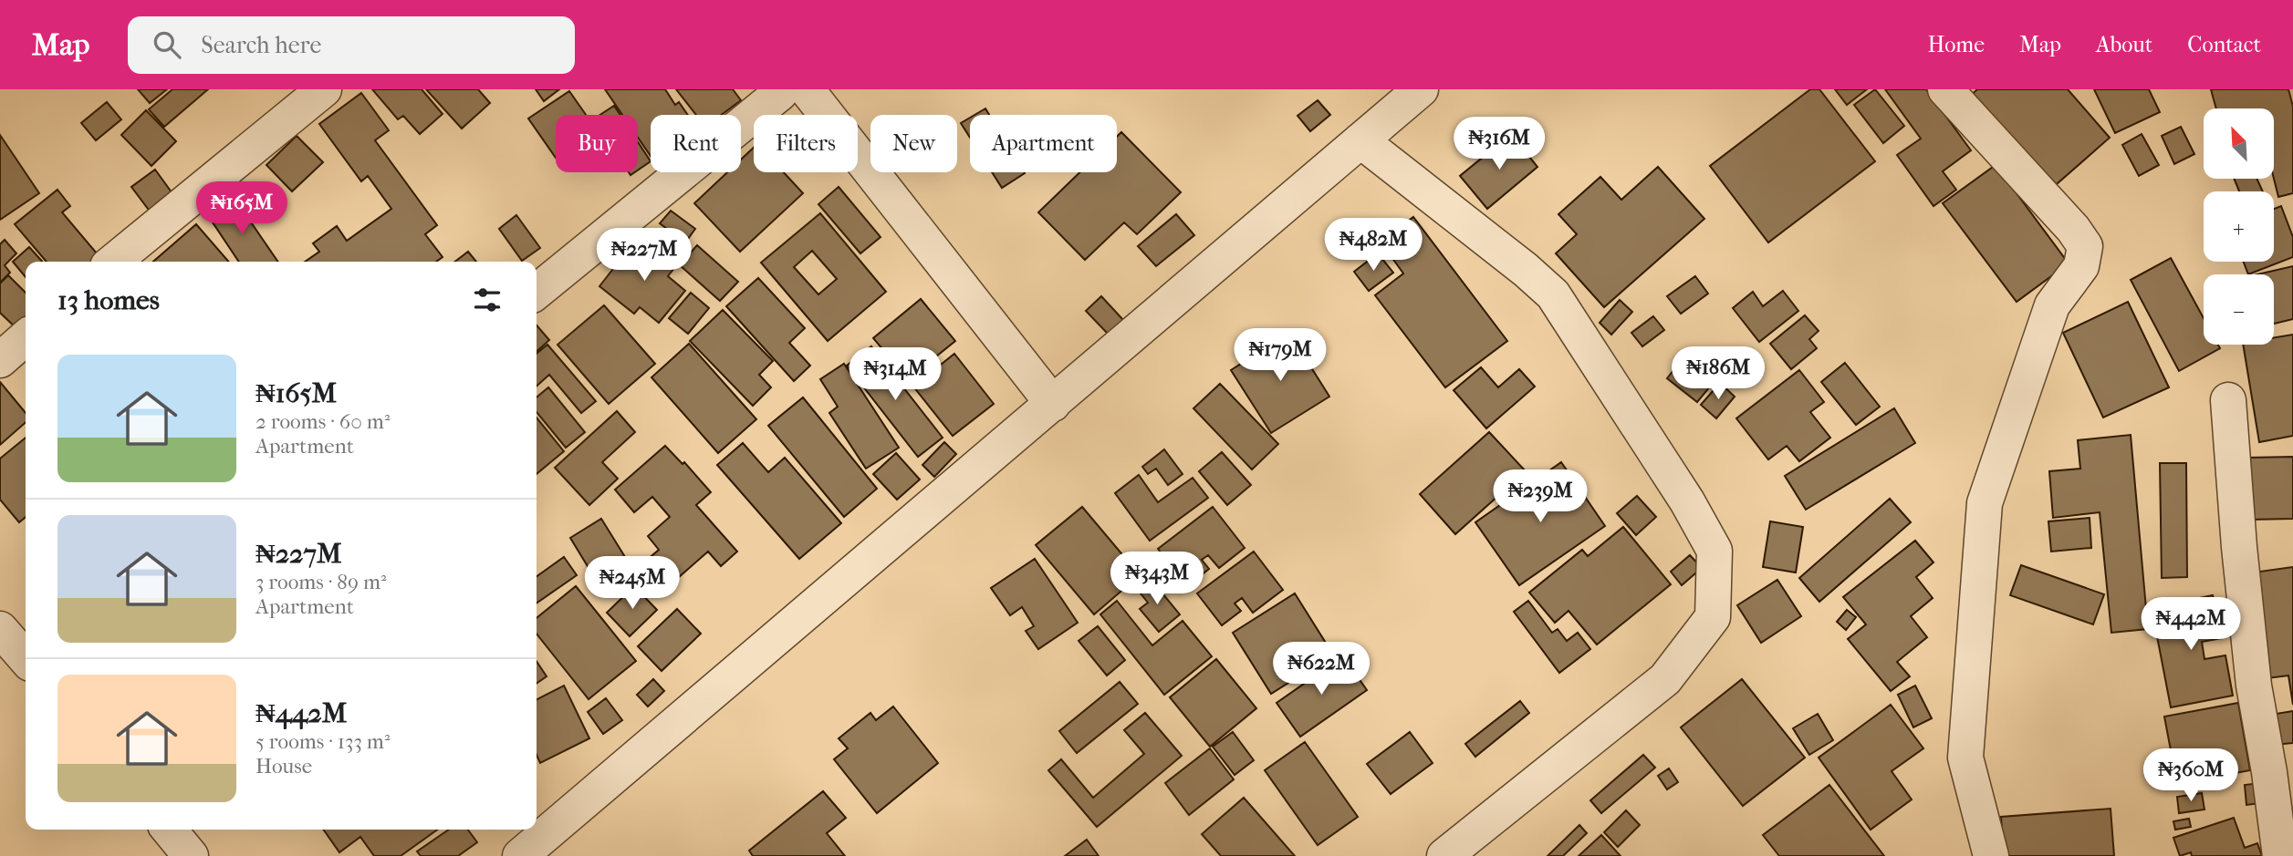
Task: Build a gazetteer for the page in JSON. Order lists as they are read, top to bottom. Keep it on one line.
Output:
{"north":"top left","page":{"header":"Map","search":"Search here","nav":["Home","Map","About","Contact"],"map_buttons":["+","−"],"chip":["Buy","Rent","Filters","New","Apartment"],"price":["₦316M","₦165M","₦482M","₦227M","₦179M","₦186M","₦314M","₦239M","₦343M","₦245M","₦442M","₦622M","₦360M"],"heading":"13 homes","list":[{"name":"₦165M","note":"2 rooms · 60 m² · Apartment"},{"name":"₦227M","note":"3 rooms · 89 m² · Apartment"},{"name":"₦442M","note":"5 rooms · 133 m² · House"}]}}
